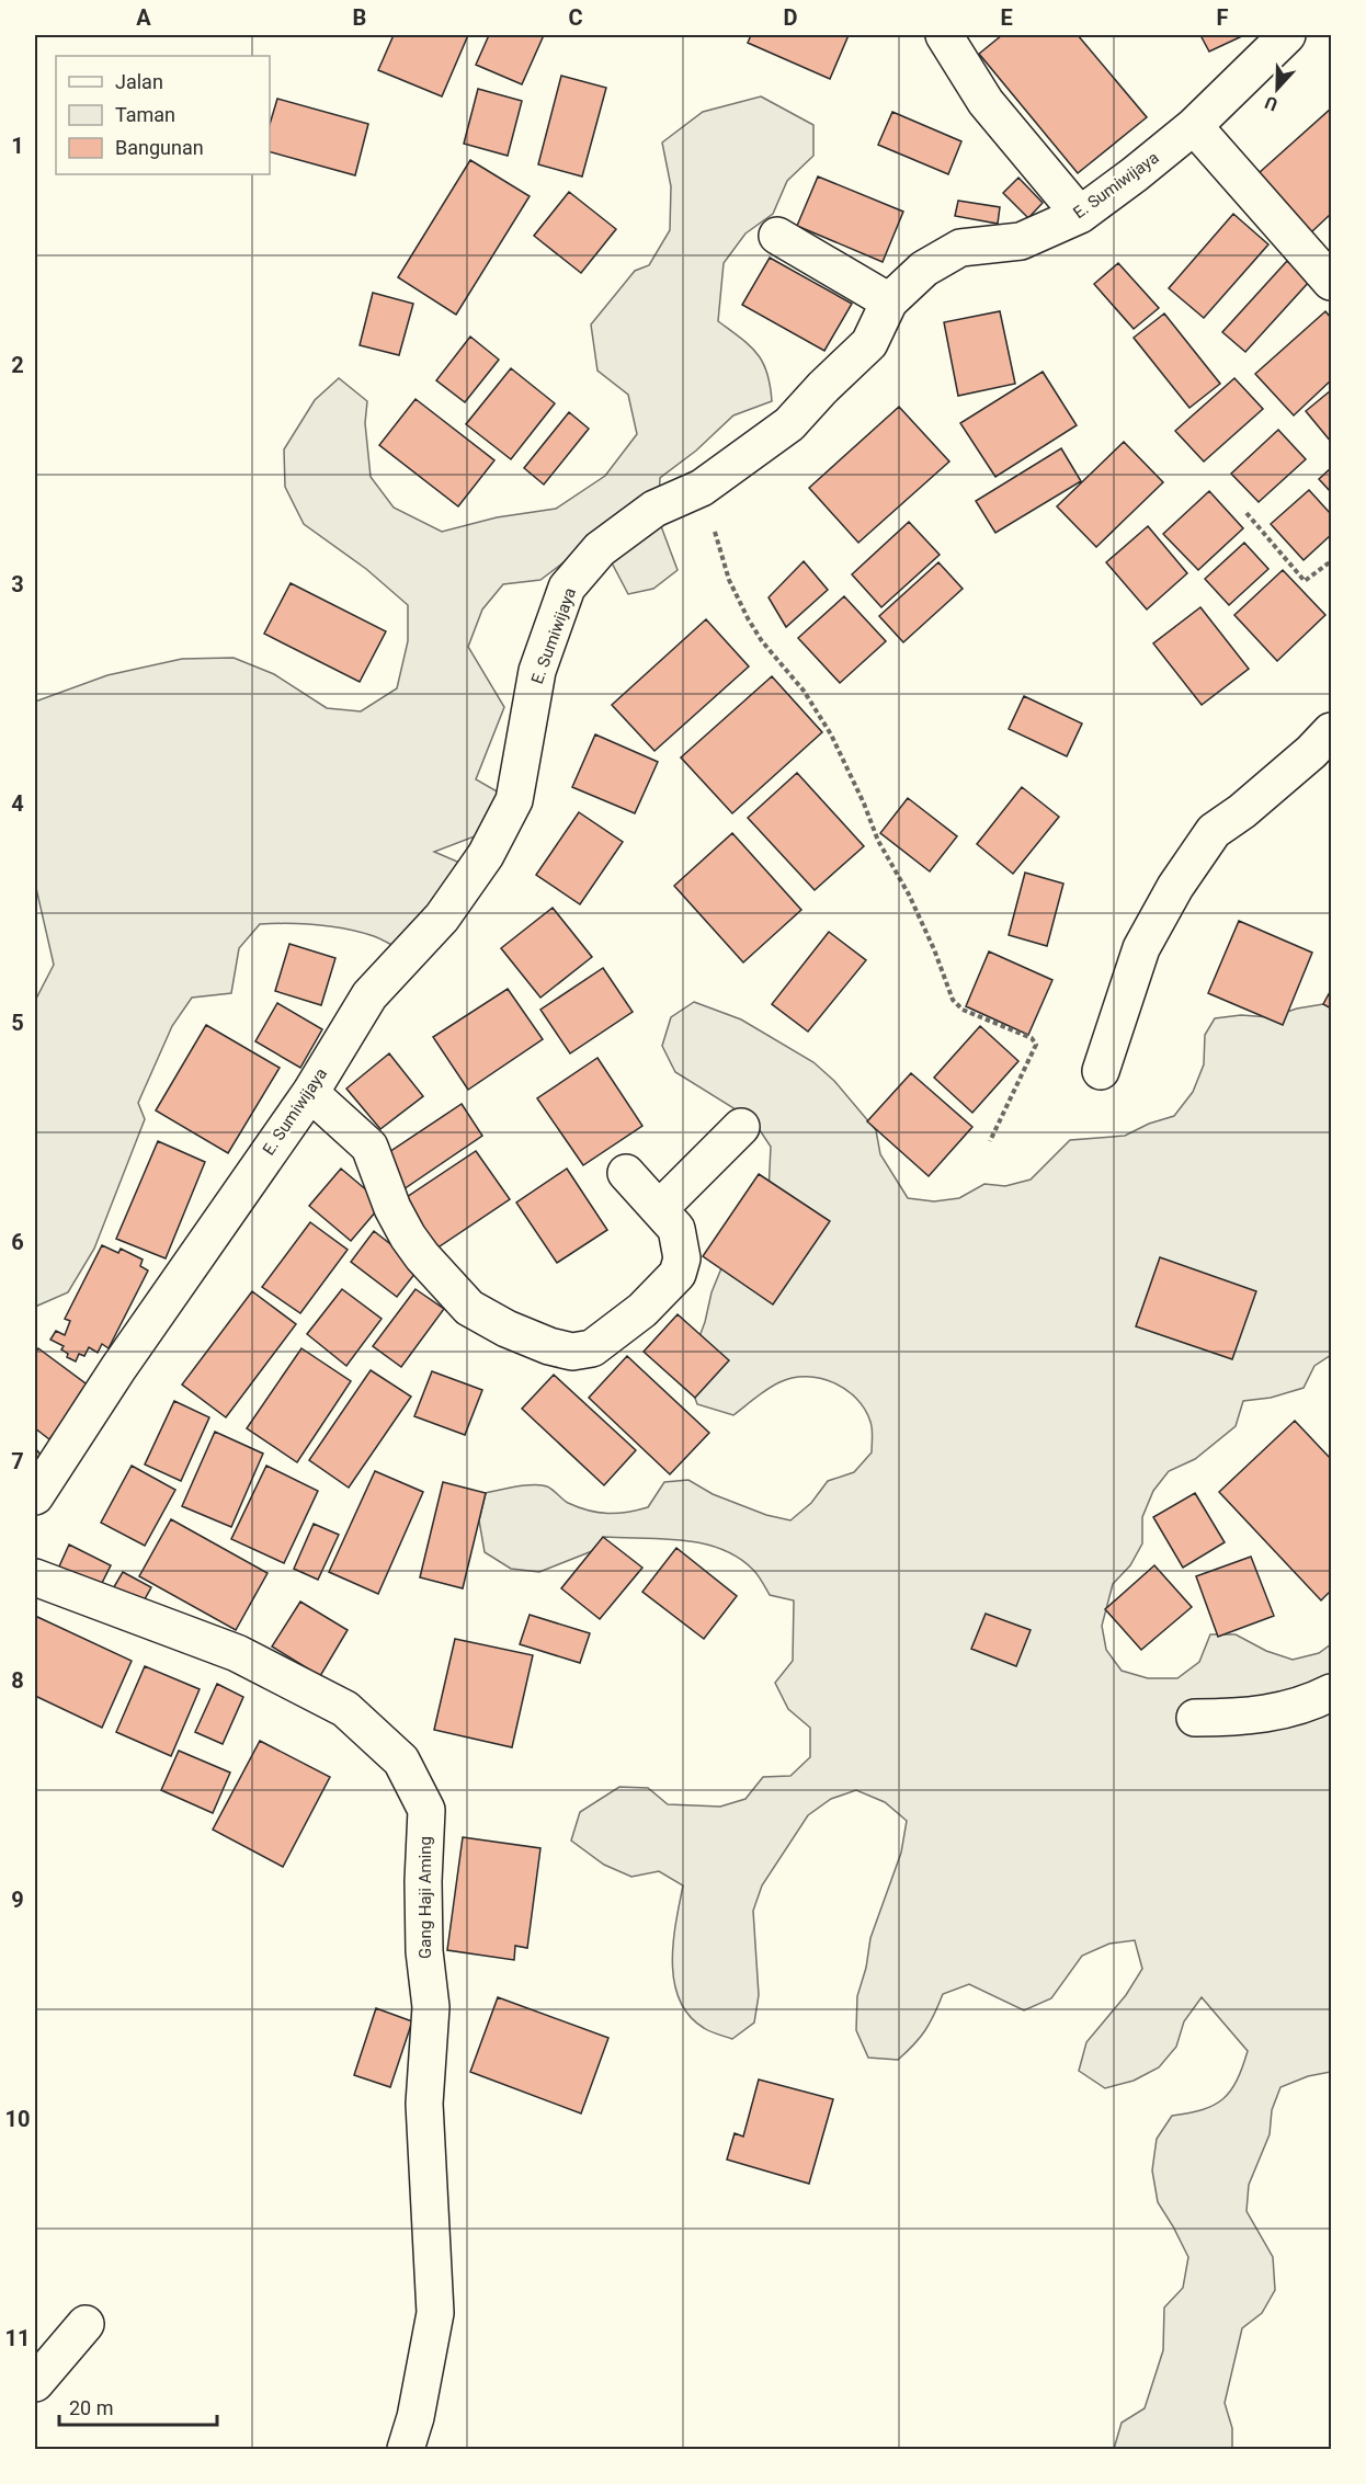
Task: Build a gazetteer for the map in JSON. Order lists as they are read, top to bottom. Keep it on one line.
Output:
{"streets":{"street":["E. Sumiwijaya","Gang Haji Aming"]},"legend":["Jalan","Taman","Bangunan"],"scale_bar":"20 m","north":"bottom","grid":{"columns":["A","B","C","D","E","F"],"rows":["1","2","3","4","5","6","7","8","9","10","11"]}}
